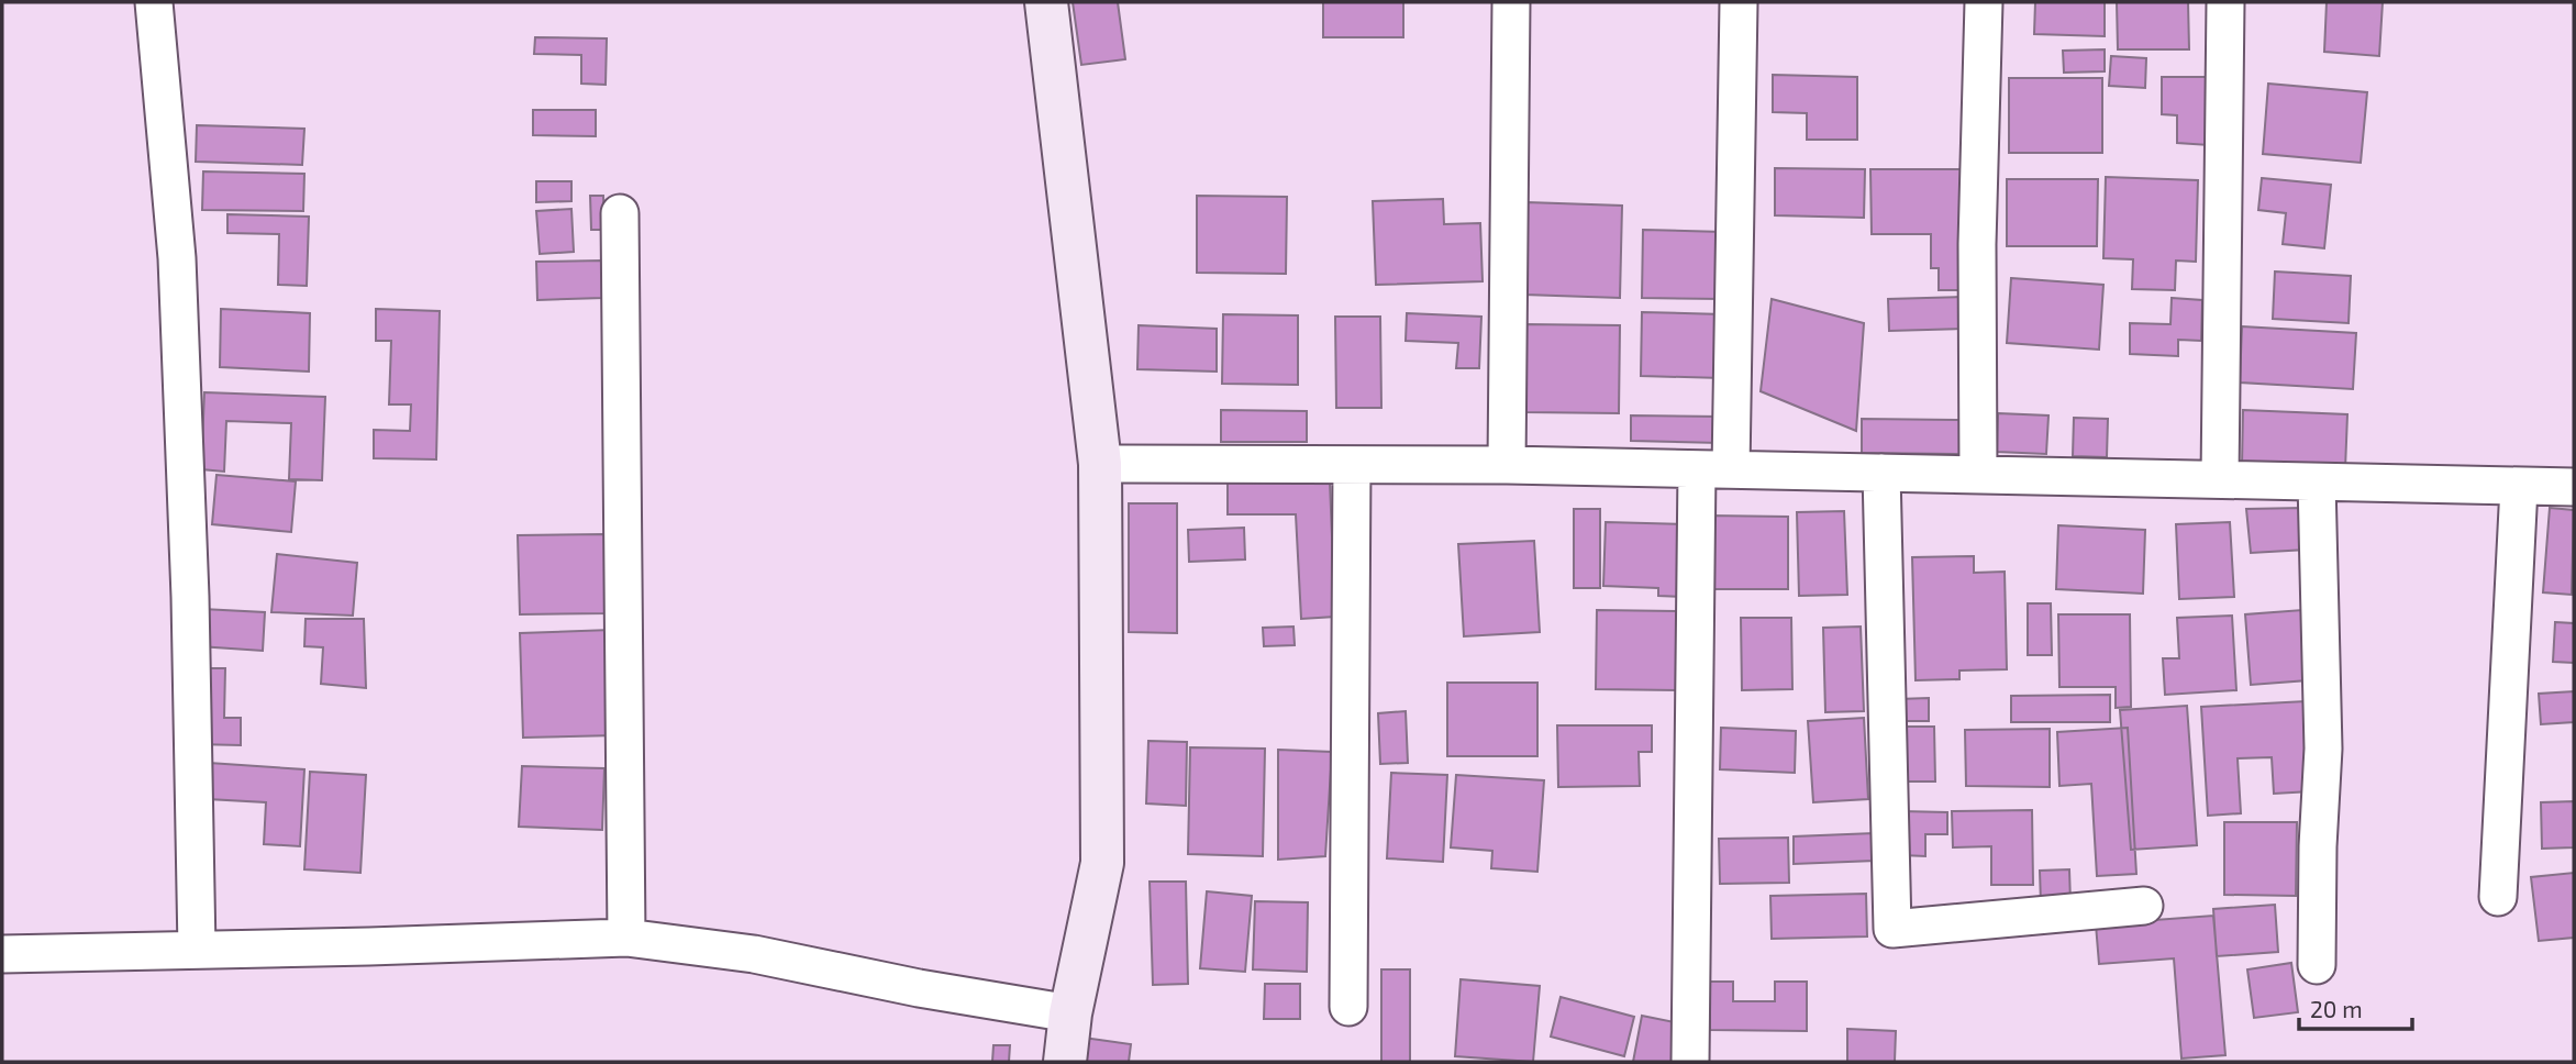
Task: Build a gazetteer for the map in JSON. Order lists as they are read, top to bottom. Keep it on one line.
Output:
{"scale_bar":"20 m"}
